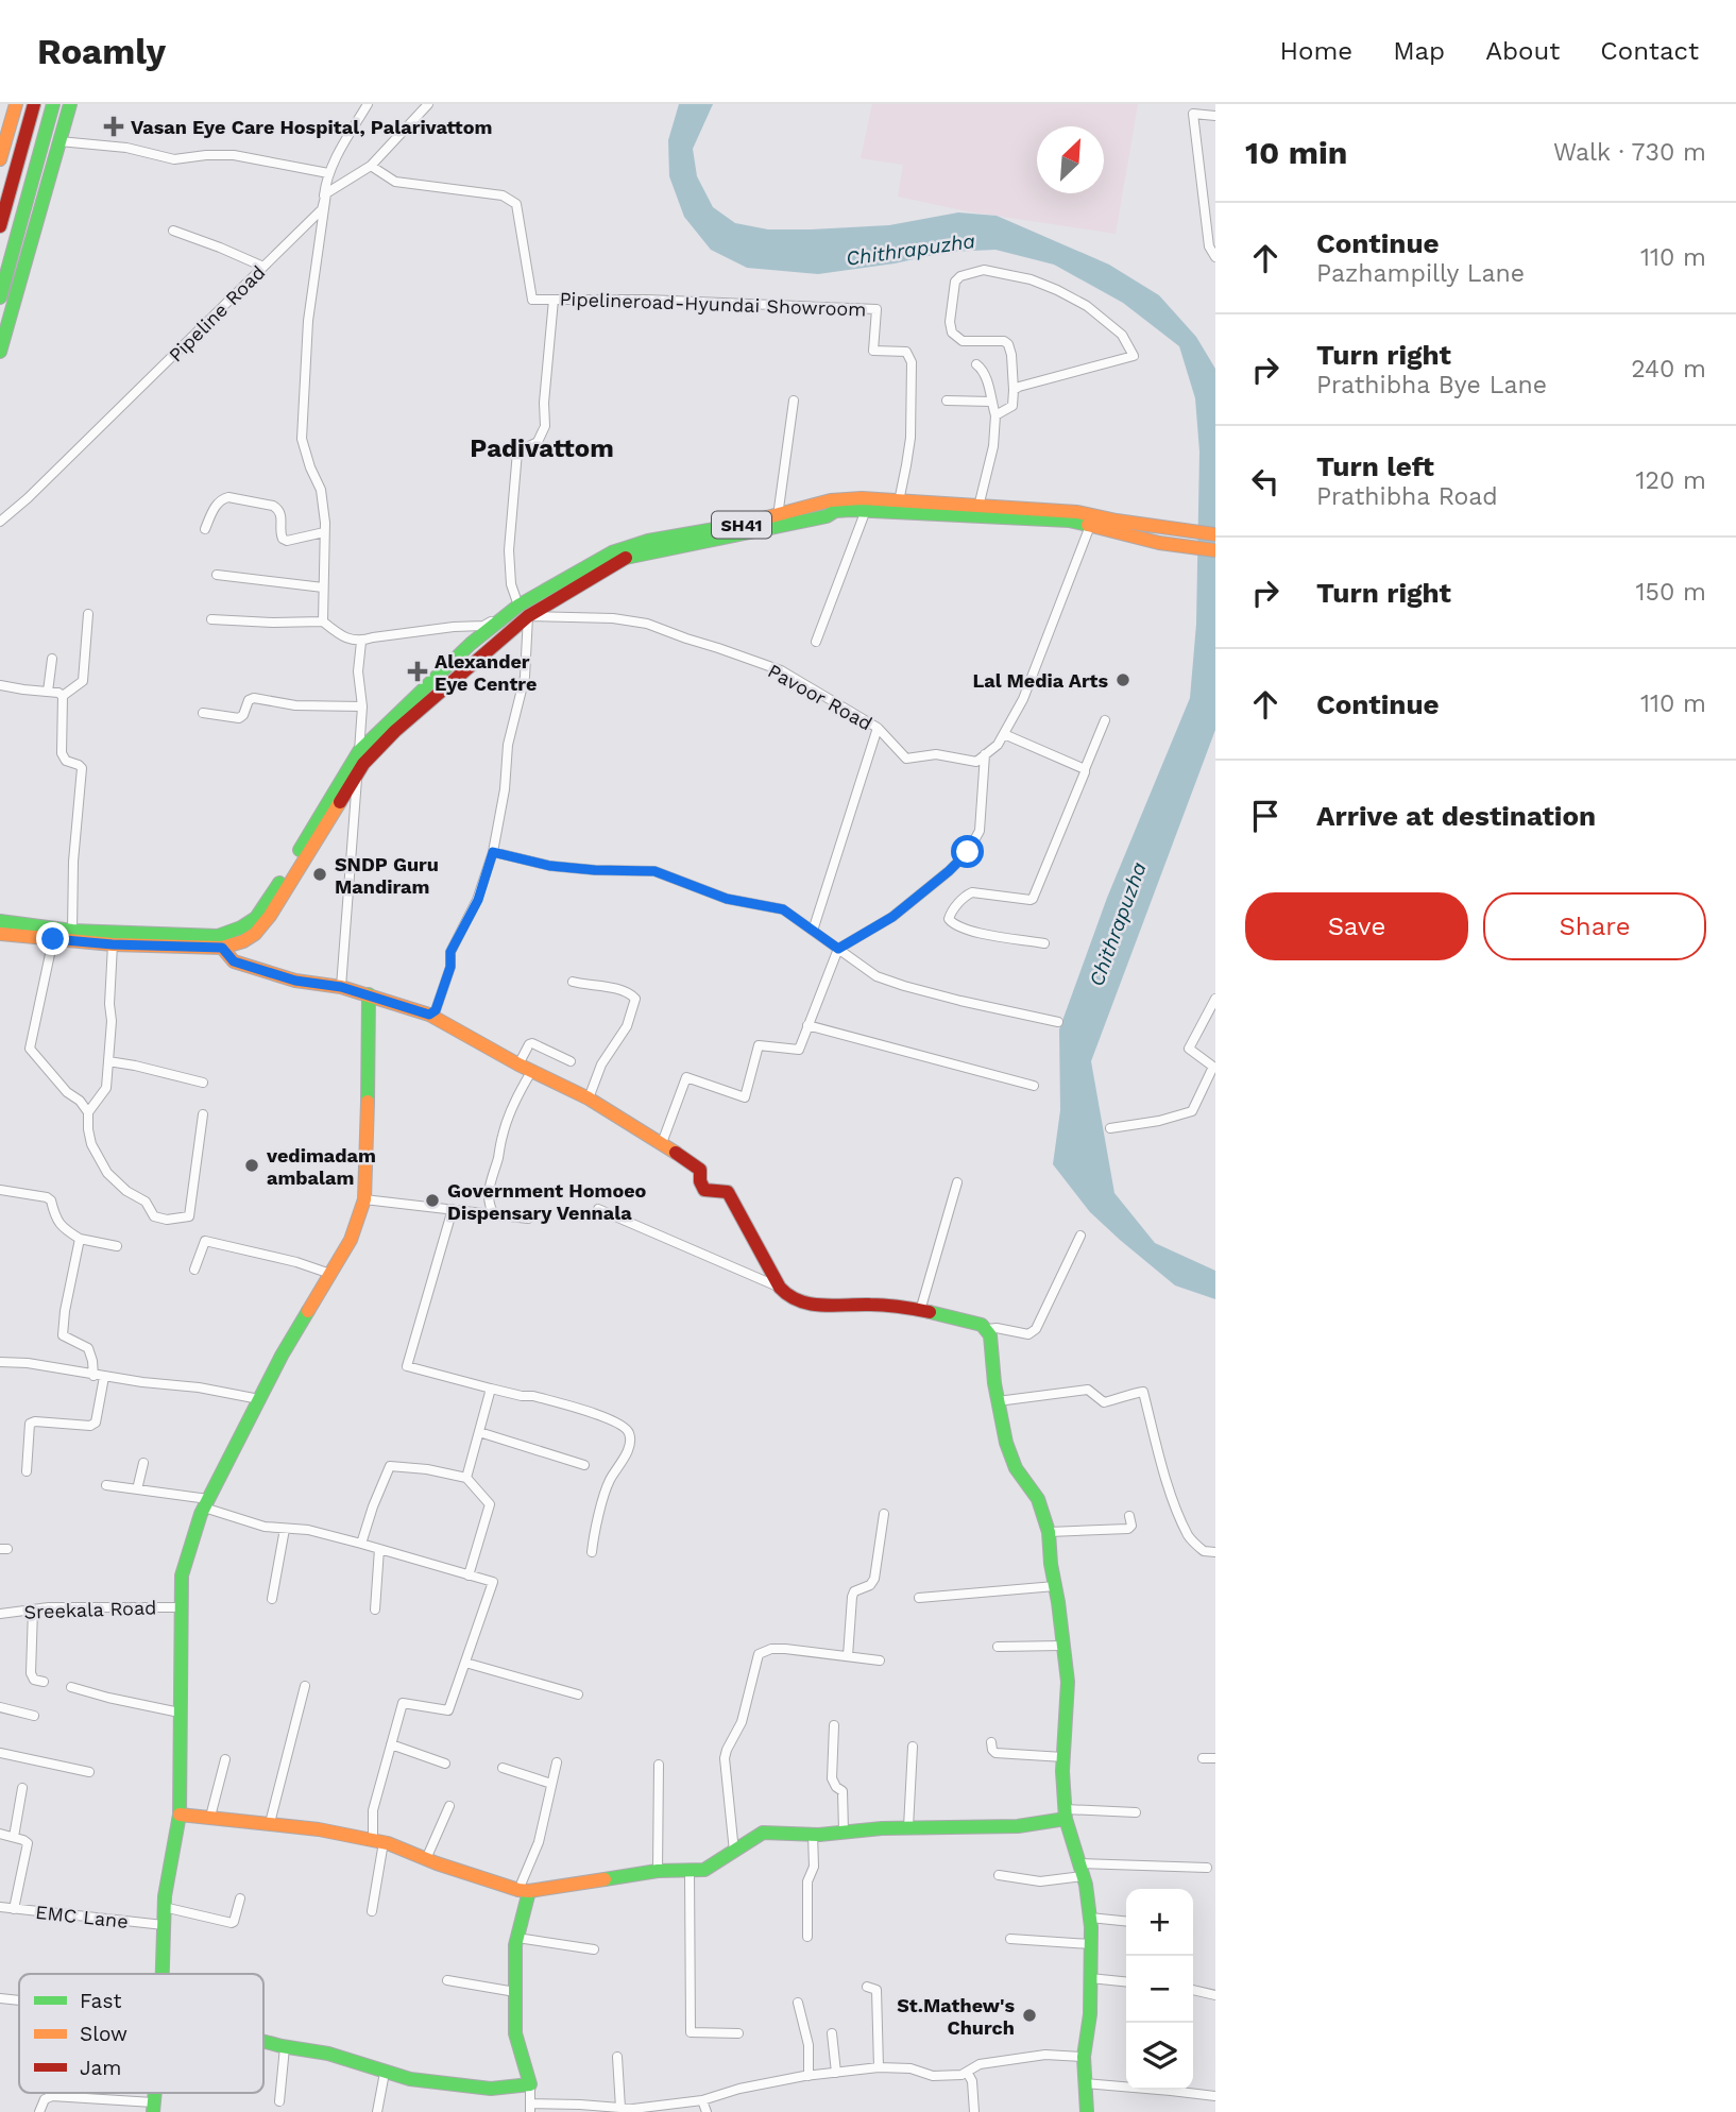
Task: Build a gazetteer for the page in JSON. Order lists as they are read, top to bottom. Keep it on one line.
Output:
{"streets":{"main road":["SH41"],"street":["Pipelineroad-Hyundai Showroom","Pipeline Road","Pavoor Road","Sreekala Road","EMC Lane"]},"crossings":[["Pipelineroad-Hyundai Showroom","SH41"],["SH41","Pavoor Road"]],"districts":["Padivattom"],"water":["Chithrapuzha"],"places":{"health":["Vasan Eye Care Hospital, Palarivattom","Alexander Eye Centre"],"other":["Lal Media Arts","SNDP Guru Mandiram","vedimadam ambalam","Government Homoeo Dispensary Vennala","St.Mathew's Church"]},"legend":["Fast","Slow","Jam"],"north":"top right","page":{"header":"Roamly","nav":["Home","Map","About","Contact"],"heading":["10 min","Walk · 730 m"],"list":[["Continue","Pazhampilly Lane","110 m"],["Turn right","Prathibha Bye Lane","240 m"],["Turn left","Prathibha Road","120 m"],["Turn right","150 m"],["Continue","110 m"],"Arrive at destination"],"buttons":["Save","Share"],"map_buttons":["+","−"]}}
